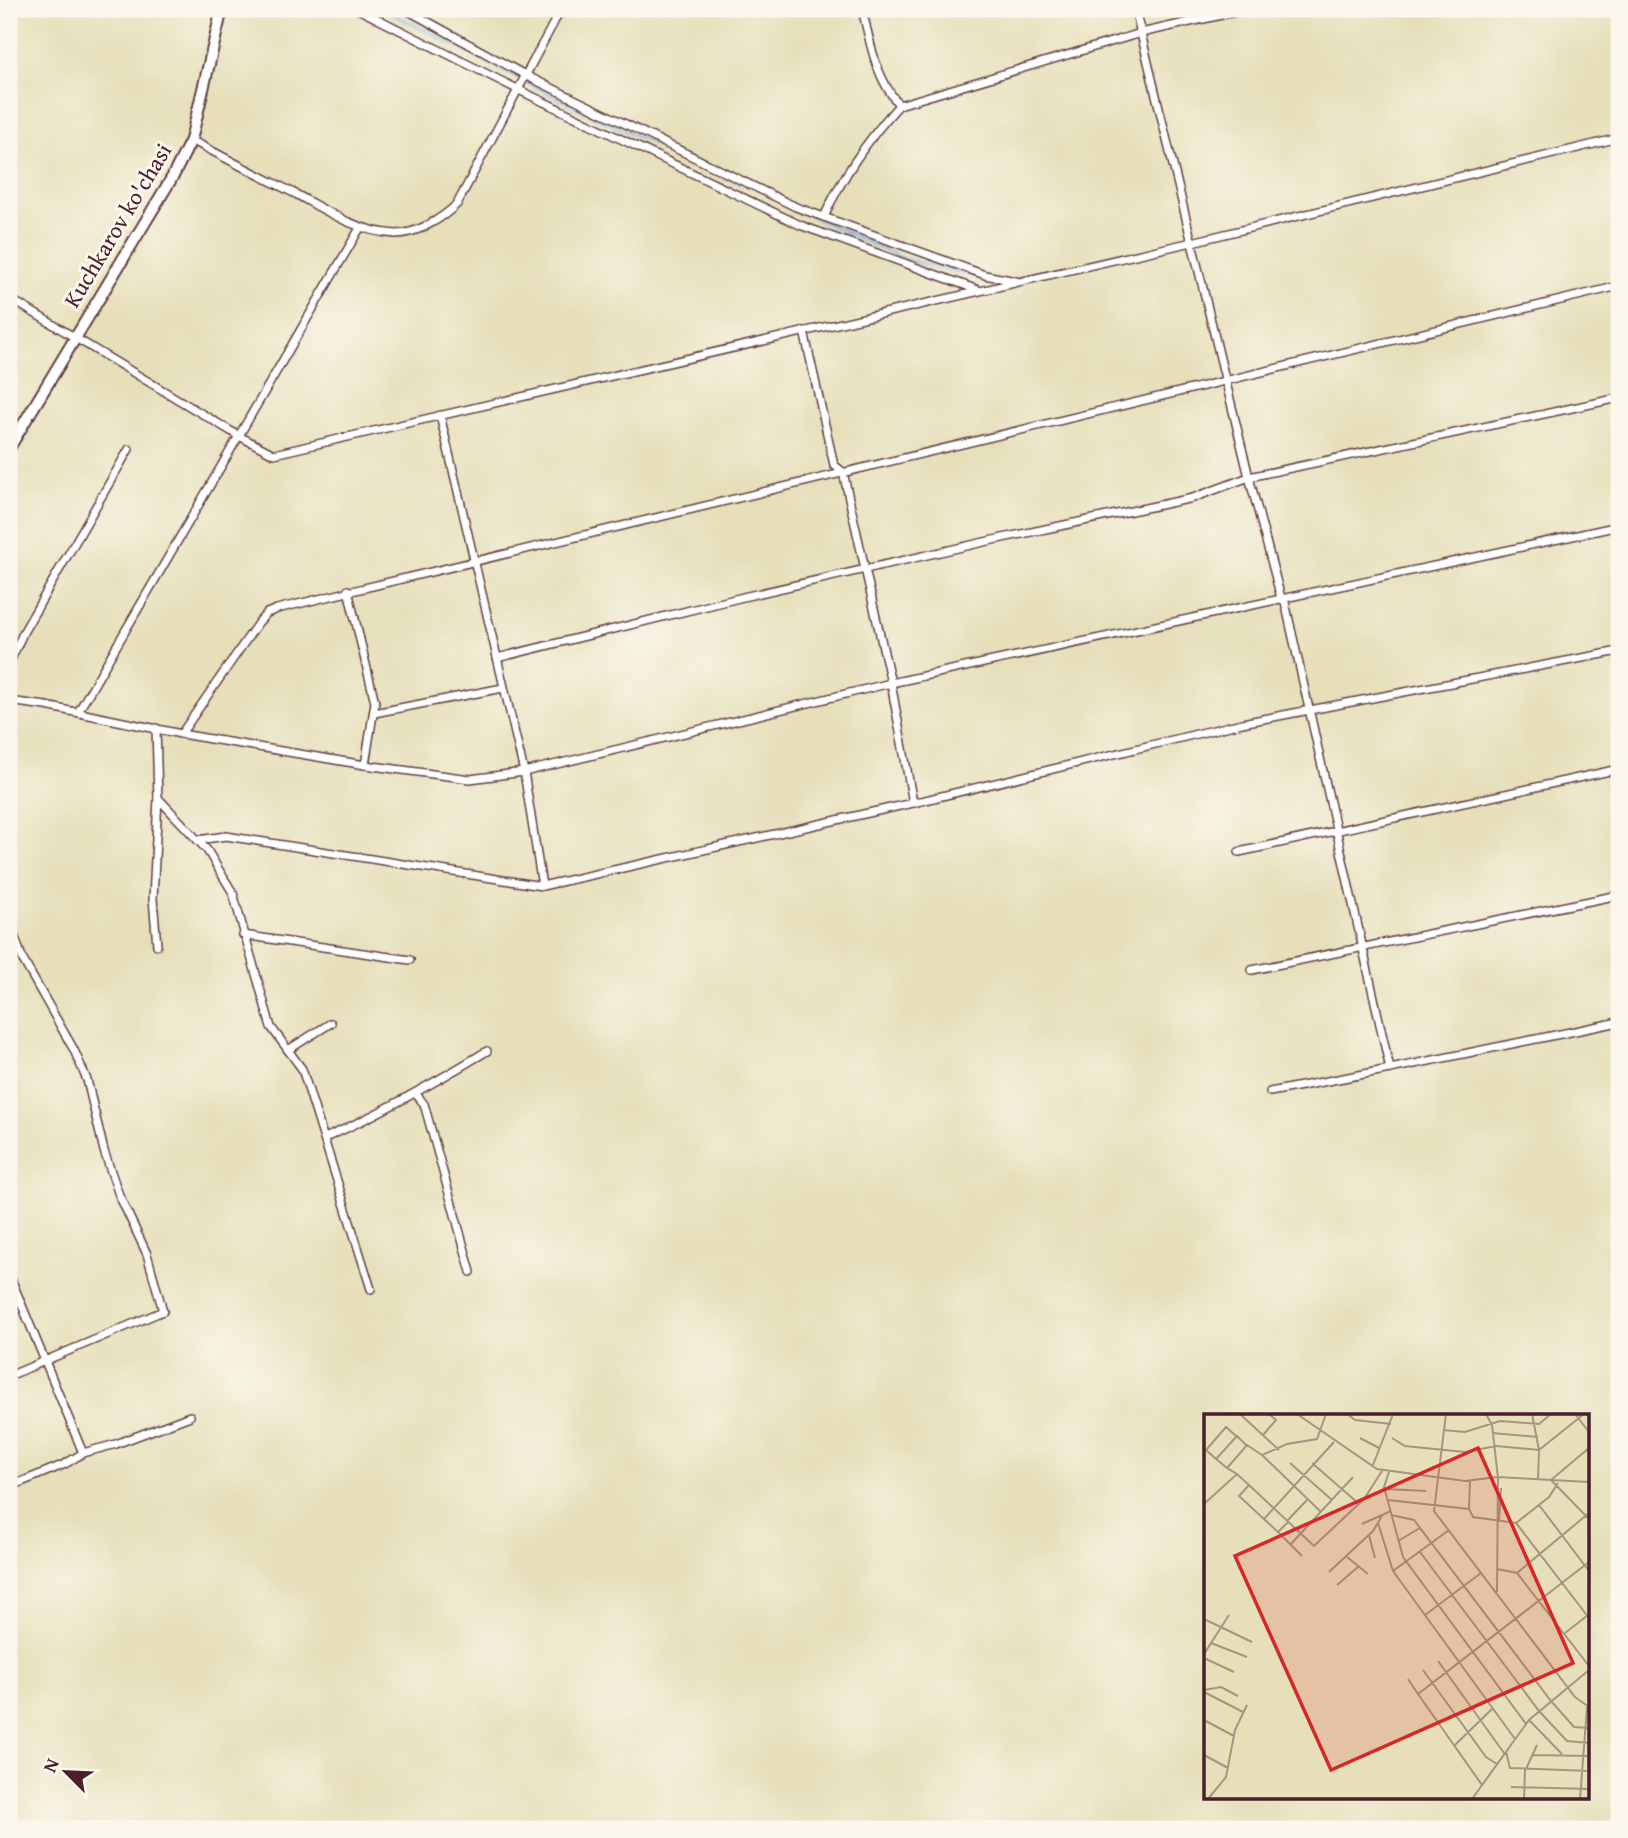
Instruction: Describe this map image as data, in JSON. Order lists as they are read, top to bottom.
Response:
{
  "streets": {
    "main road": ["Kuchkarov ko'chasi"]
  },
  "north": "top left"
}
